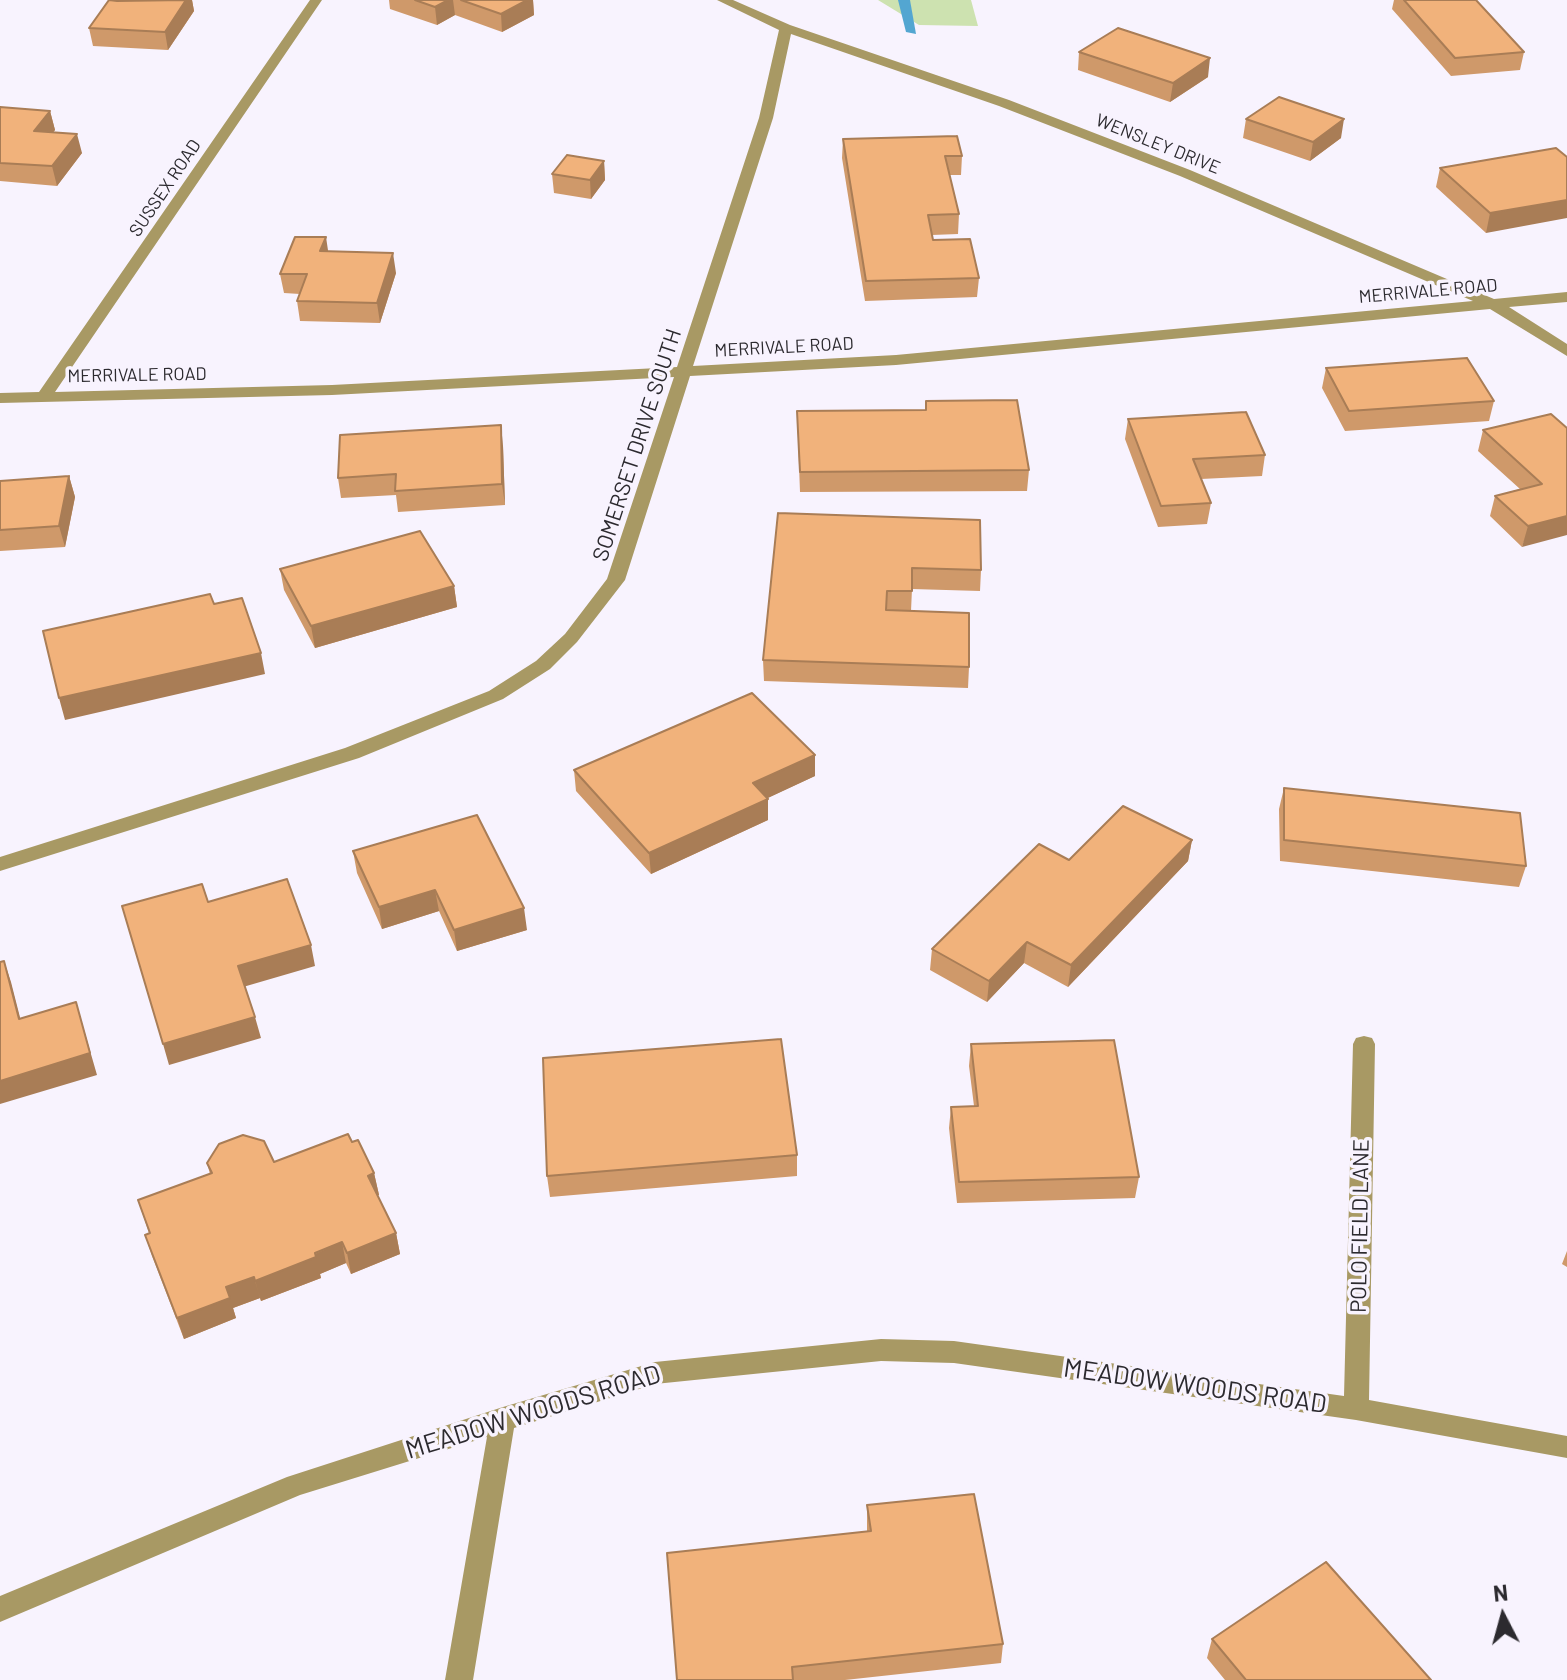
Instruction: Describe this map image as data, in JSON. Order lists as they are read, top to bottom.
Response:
{
  "streets": {
    "street": [
      "WENSLEY DRIVE",
      "SUSSEX ROAD",
      "MERRIVALE ROAD",
      "SOMERSET DRIVE SOUTH",
      "POLO FIELD LANE",
      "MEADOW WOODS ROAD"
    ]
  },
  "crossings": [
    ["WENSLEY DRIVE", "MERRIVALE ROAD"],
    ["WENSLEY DRIVE", "SOMERSET DRIVE SOUTH"],
    ["SUSSEX ROAD", "MERRIVALE ROAD"],
    ["MERRIVALE ROAD", "SOMERSET DRIVE SOUTH"],
    ["POLO FIELD LANE", "MEADOW WOODS ROAD"]
  ],
  "north": "top"
}
